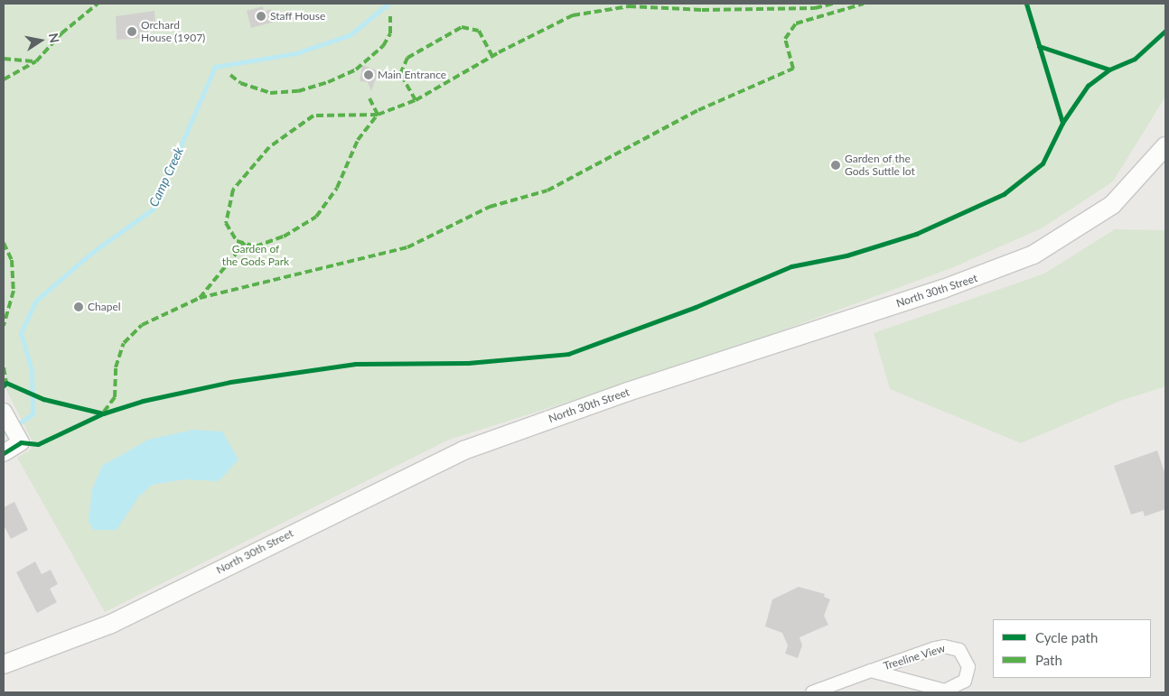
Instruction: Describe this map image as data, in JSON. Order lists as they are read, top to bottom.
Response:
{
  "streets": {
    "main road": ["North 30th Street"],
    "street": ["Treeline View"]
  },
  "water": ["Camp Creek"],
  "parks": ["Garden of the Gods Park"],
  "places": [
    "Staff House",
    "Orchard House (1907)",
    "Main Entrance",
    "Garden of the Gods Suttle lot",
    "Chapel"
  ],
  "legend": ["Cycle path", "Path"],
  "north": "right"
}
